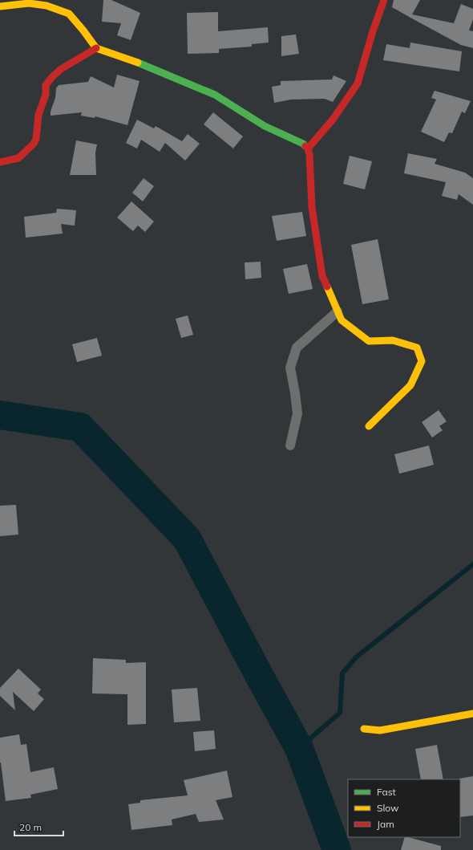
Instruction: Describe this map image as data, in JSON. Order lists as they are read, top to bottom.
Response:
{
  "legend": ["Fast", "Slow", "Jam"],
  "scale_bar": "20 m"
}
